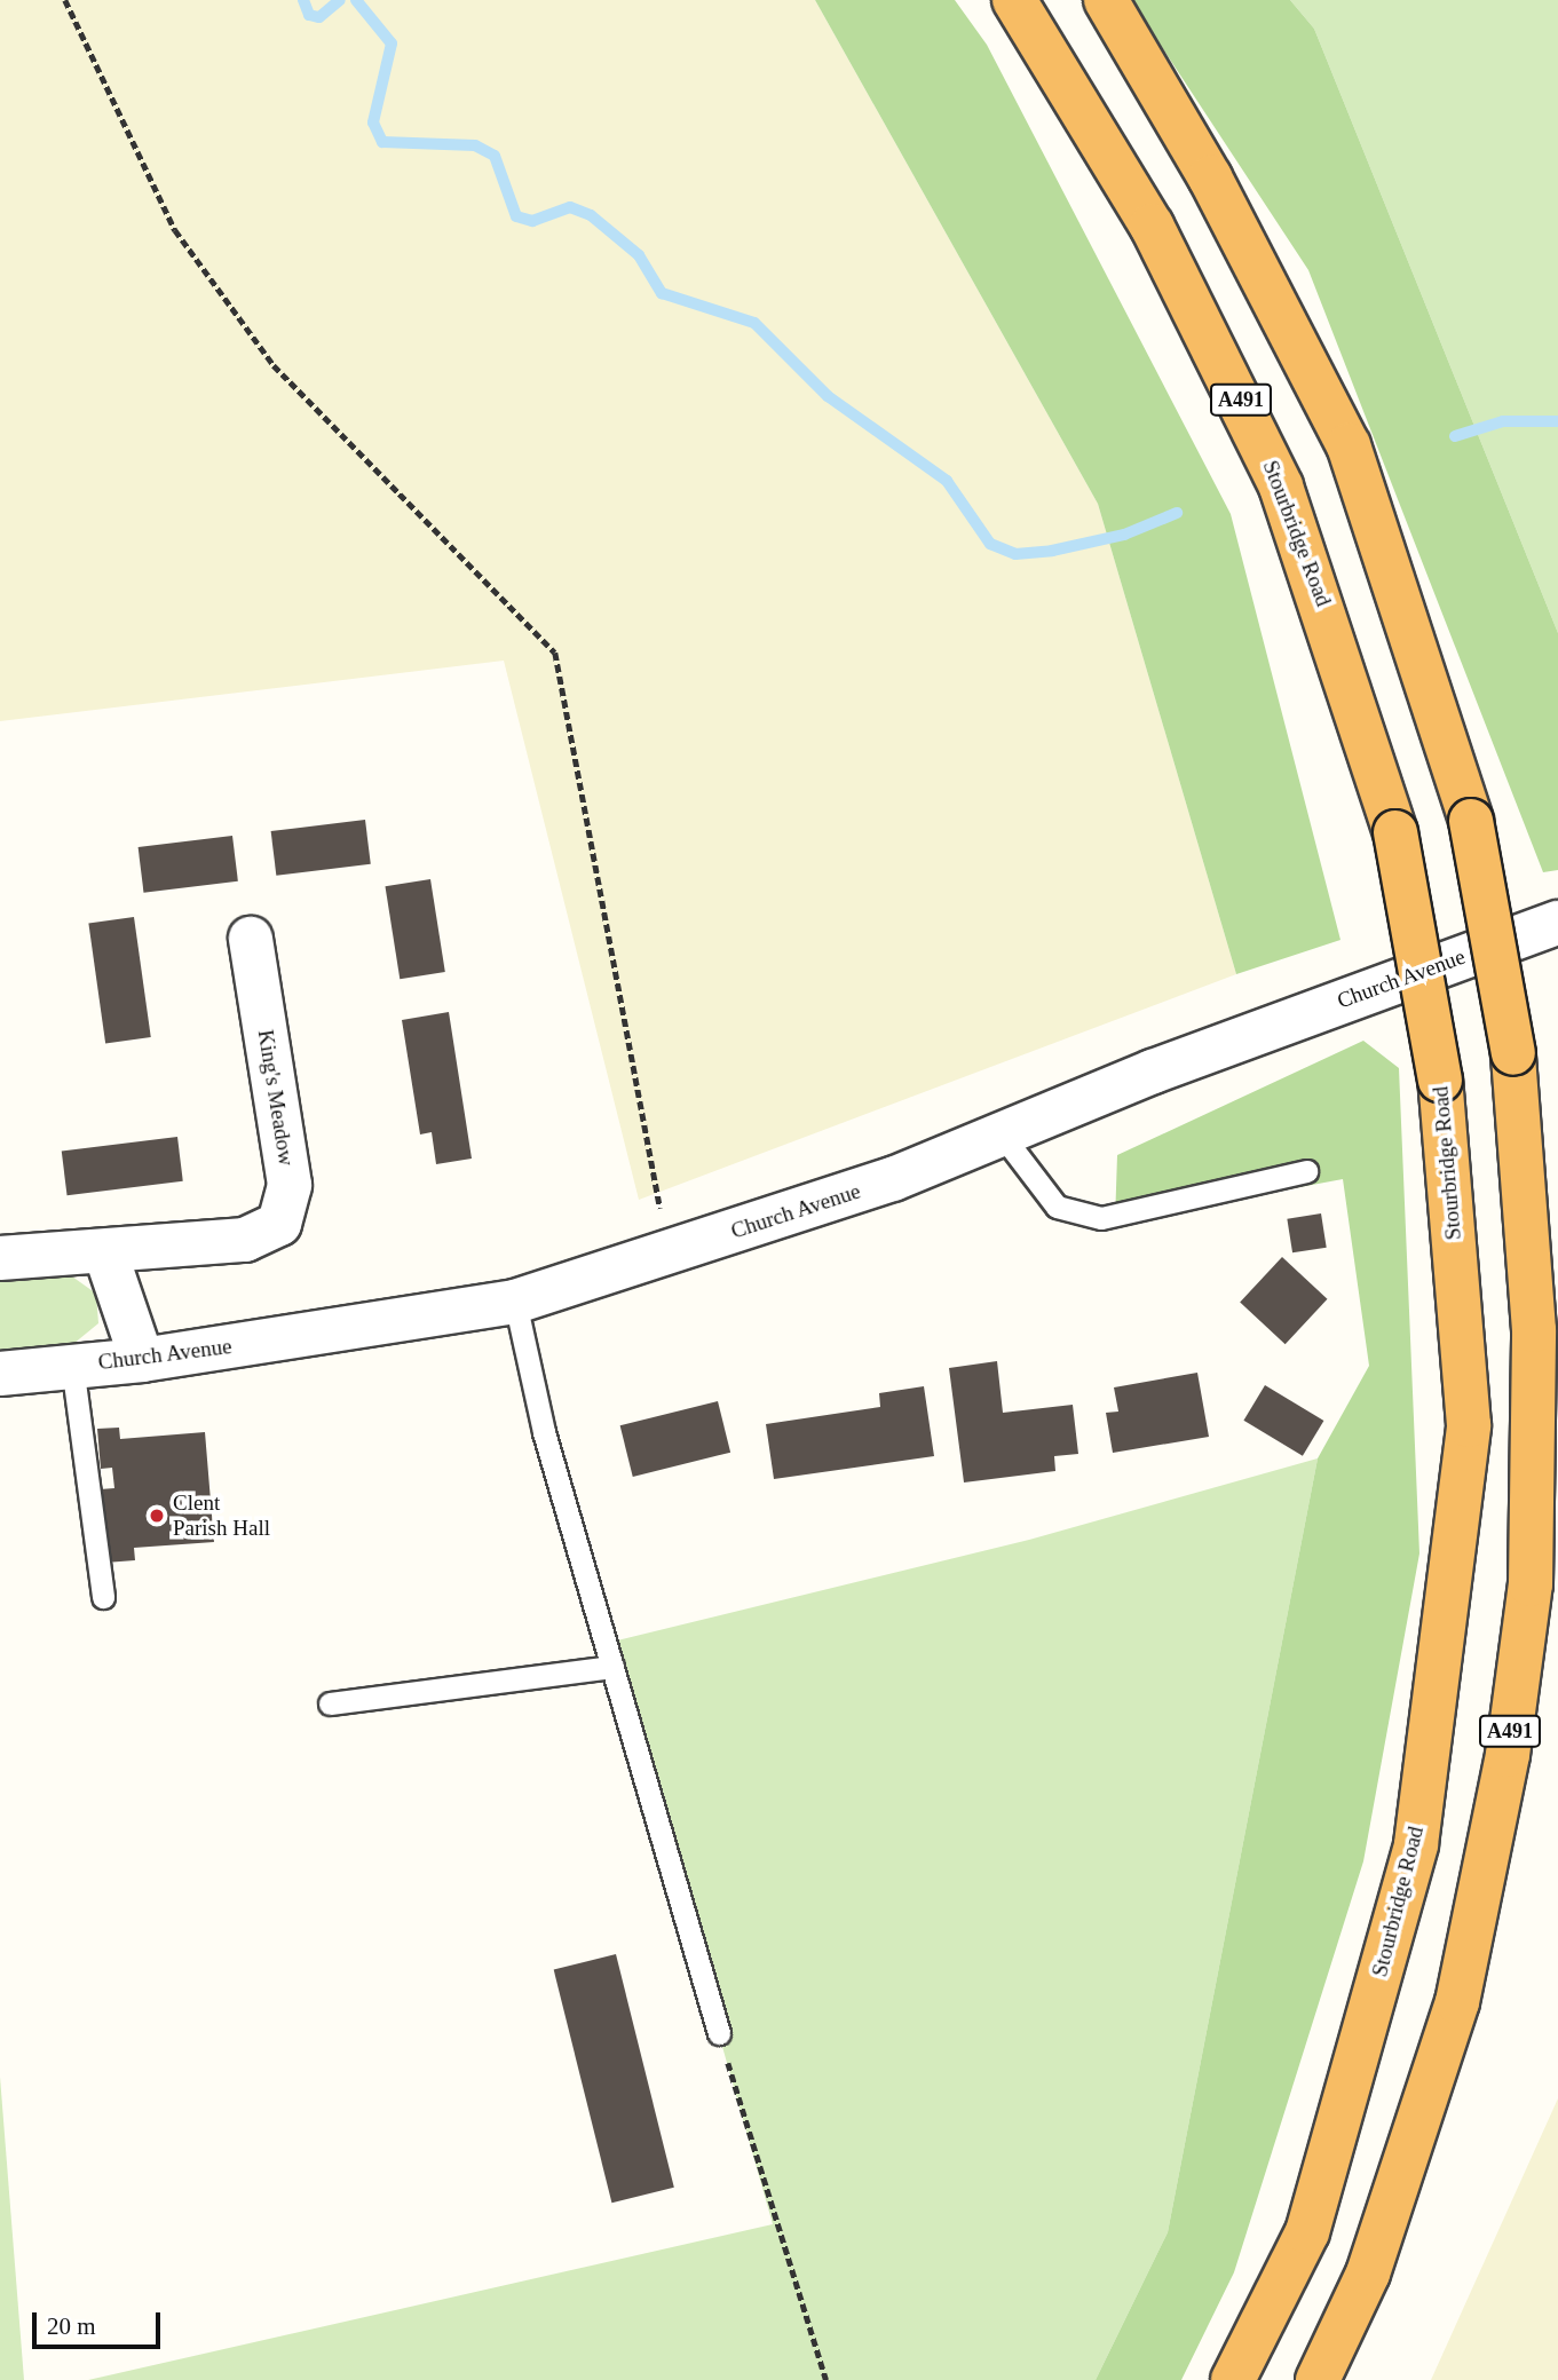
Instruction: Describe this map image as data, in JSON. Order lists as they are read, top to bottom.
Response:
{
  "streets": {
    "highway": ["A491", "Stourbridge Road"],
    "street": ["Church Avenue", "King's Meadow"]
  },
  "places": ["Clent Parish Hall"],
  "scale_bar": "20 m"
}
